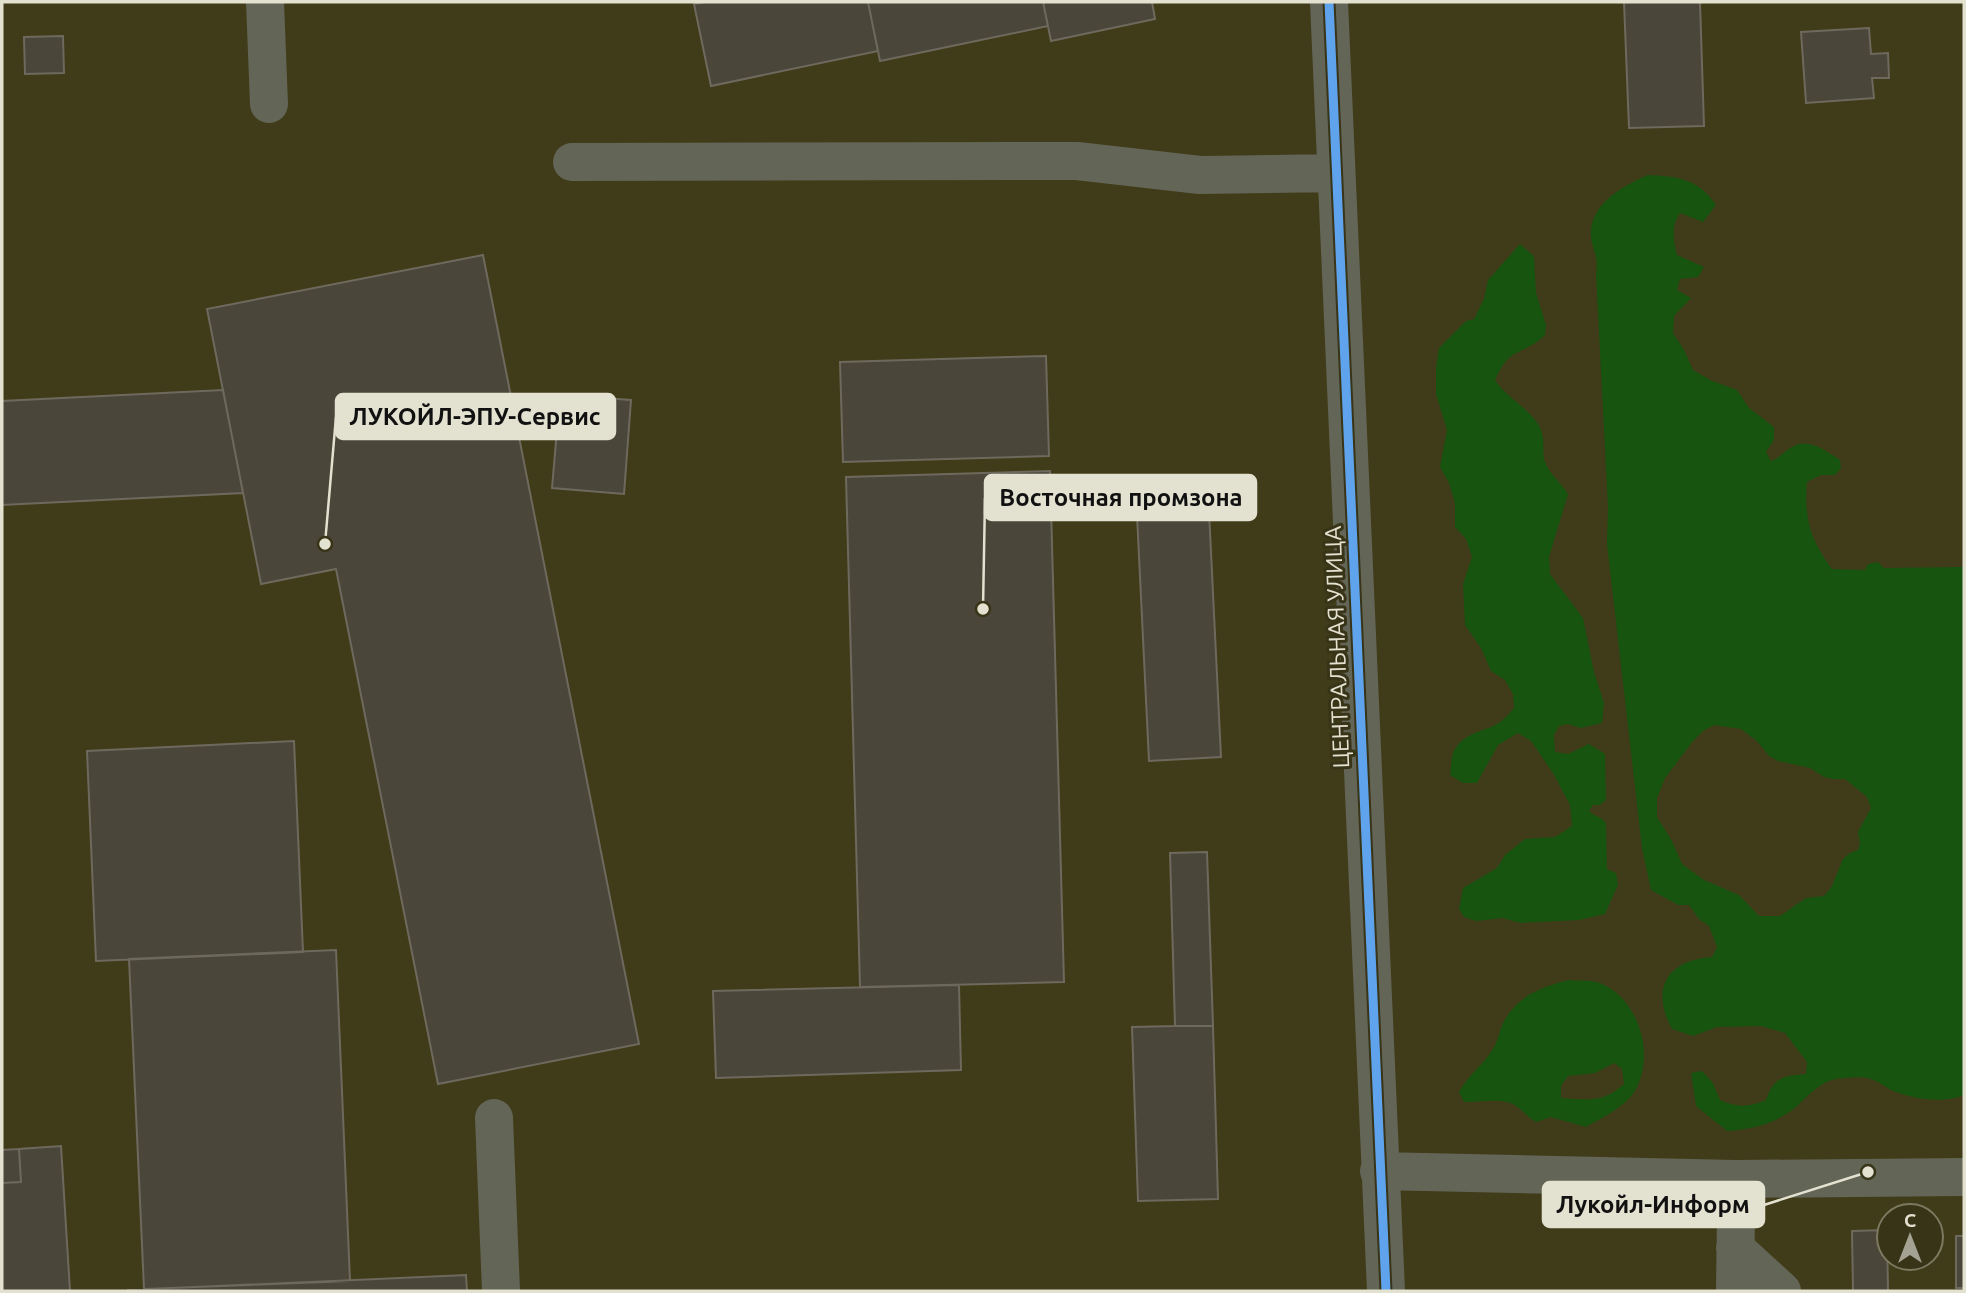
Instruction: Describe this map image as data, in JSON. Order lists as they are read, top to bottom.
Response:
{
  "streets": {
    "street": ["ЦЕНТРАЛЬНАЯ УЛИЦА"]
  },
  "places": ["ЛУКОЙЛ-ЭПУ-Сервис", "Восточная промзона", "Лукойл-Информ"],
  "north": "top"
}
